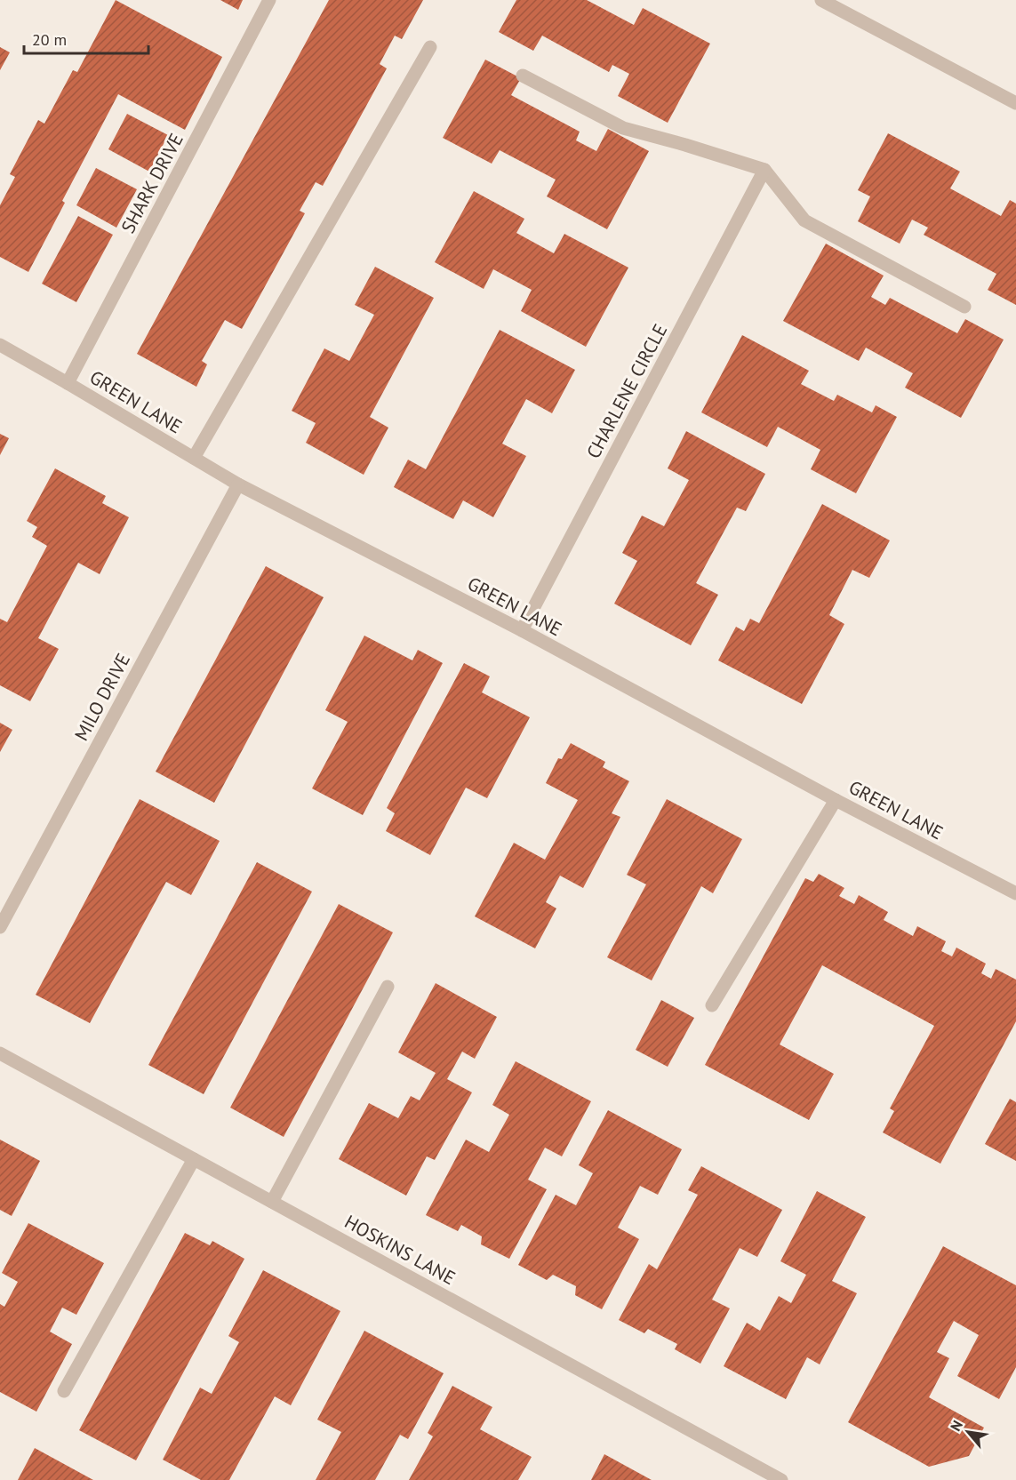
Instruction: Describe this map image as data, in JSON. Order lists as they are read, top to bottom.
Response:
{
  "streets": {
    "street": [
      "SHARK DRIVE",
      "CHARLENE CIRCLE",
      "GREEN LANE",
      "MILO DRIVE",
      "HOSKINS LANE"
    ]
  },
  "crossings": [
    ["SHARK DRIVE", "GREEN LANE"],
    ["CHARLENE CIRCLE", "GREEN LANE"],
    ["GREEN LANE", "MILO DRIVE"]
  ],
  "scale_bar": "20 m",
  "north": "top left"
}
